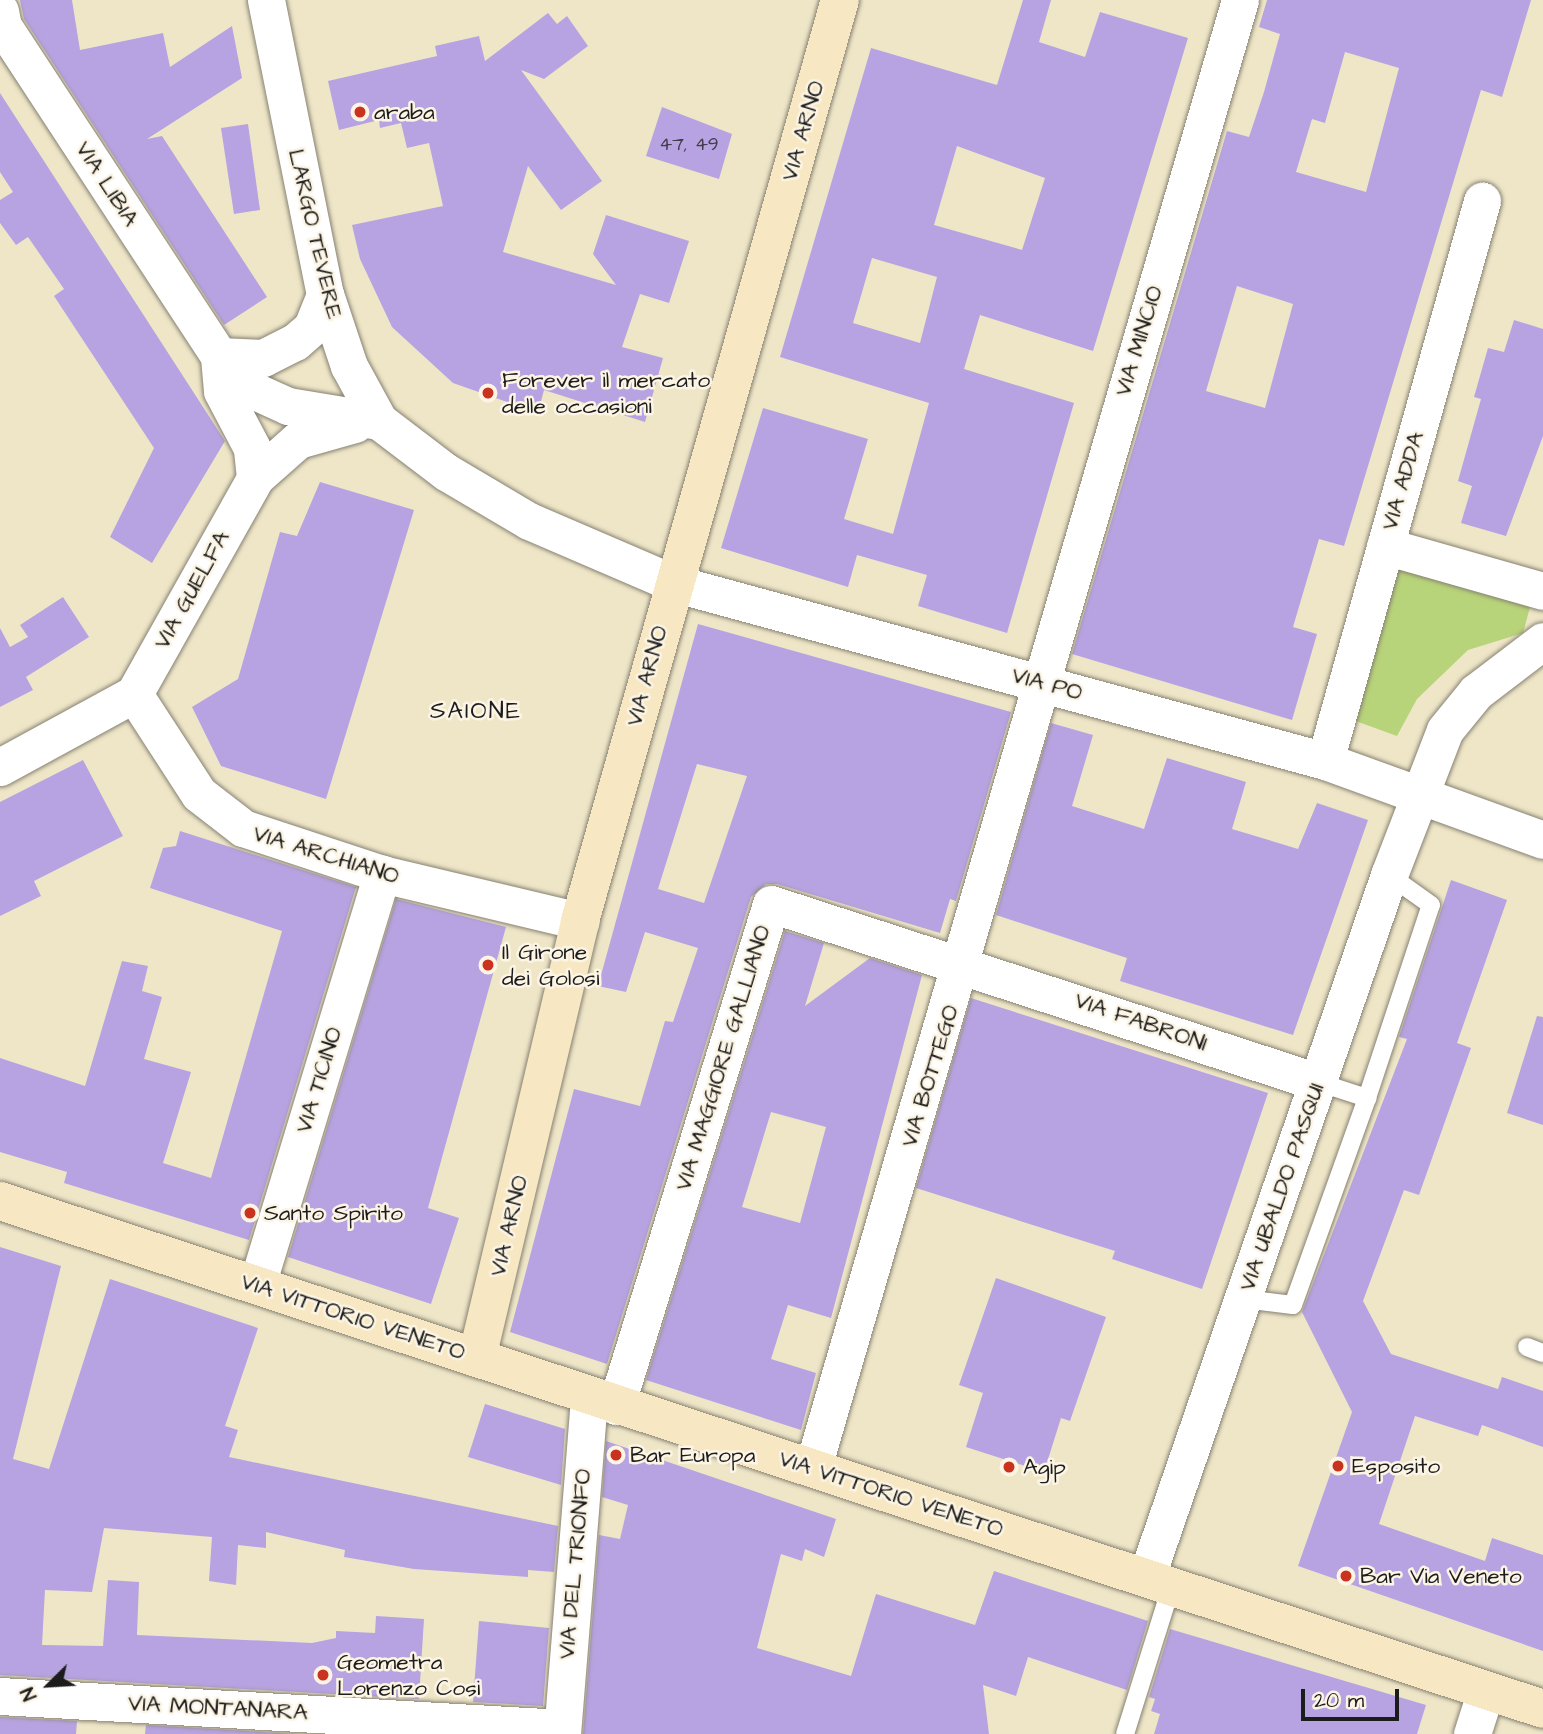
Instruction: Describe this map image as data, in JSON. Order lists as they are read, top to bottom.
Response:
{
  "streets": {
    "main road": ["VIA ARNO", "VIA VITTORIO VENETO"],
    "street": [
      "VIA LIBIA",
      "LARGO TEVERE",
      "VIA MINCIO",
      "VIA ADDA",
      "VIA GUELFA",
      "VIA PO",
      "VIA ARCHIANO",
      "VIA FABRONI",
      "VIA MAGGIORE GALLIANO",
      "VIA BOTTEGO",
      "VIA TICINO",
      "VIA UBALDO PASQUI",
      "VIA DEL TRIONFO",
      "VIA MONTANARA"
    ]
  },
  "crossings": [
    ["VIA ARNO", "VIA PO"],
    ["VIA ARNO", "VIA ARCHIANO"],
    ["VIA ARNO", "VIA VITTORIO VENETO"],
    ["VIA LIBIA", "LARGO TEVERE"],
    ["VIA LIBIA", "VIA GUELFA"],
    ["LARGO TEVERE", "VIA GUELFA"],
    ["LARGO TEVERE", "VIA PO"],
    ["VIA MINCIO", "VIA PO"],
    ["VIA MINCIO", "VIA BOTTEGO"],
    ["VIA ADDA", "VIA PO"],
    ["VIA GUELFA", "VIA ARCHIANO"],
    ["VIA PO", "VIA BOTTEGO"],
    ["VIA PO", "VIA UBALDO PASQUI"],
    ["VIA ARCHIANO", "VIA TICINO"],
    ["VIA FABRONI", "VIA MAGGIORE GALLIANO"],
    ["VIA FABRONI", "VIA BOTTEGO"],
    ["VIA FABRONI", "VIA UBALDO PASQUI"],
    ["VIA MAGGIORE GALLIANO", "VIA BOTTEGO"],
    ["VIA MAGGIORE GALLIANO", "VIA VITTORIO VENETO"],
    ["VIA MAGGIORE GALLIANO", "VIA DEL TRIONFO"],
    ["VIA BOTTEGO", "VIA VITTORIO VENETO"],
    ["VIA TICINO", "VIA VITTORIO VENETO"],
    ["VIA UBALDO PASQUI", "VIA VITTORIO VENETO"],
    ["VIA VITTORIO VENETO", "VIA DEL TRIONFO"],
    ["VIA DEL TRIONFO", "VIA MONTANARA"]
  ],
  "districts": ["SAIONE"],
  "places": [
    "araba",
    "Forever il mercato delle occasioni",
    "Il Girone dei Golosi",
    "Santo Spirito",
    "Bar Europa",
    "Esposito",
    "Agip",
    "Bar Via Veneto",
    "Geometra Lorenzo Cosi"
  ],
  "house_numbers": ["47, 49"],
  "scale_bar": "20 m",
  "north": "bottom left"
}
